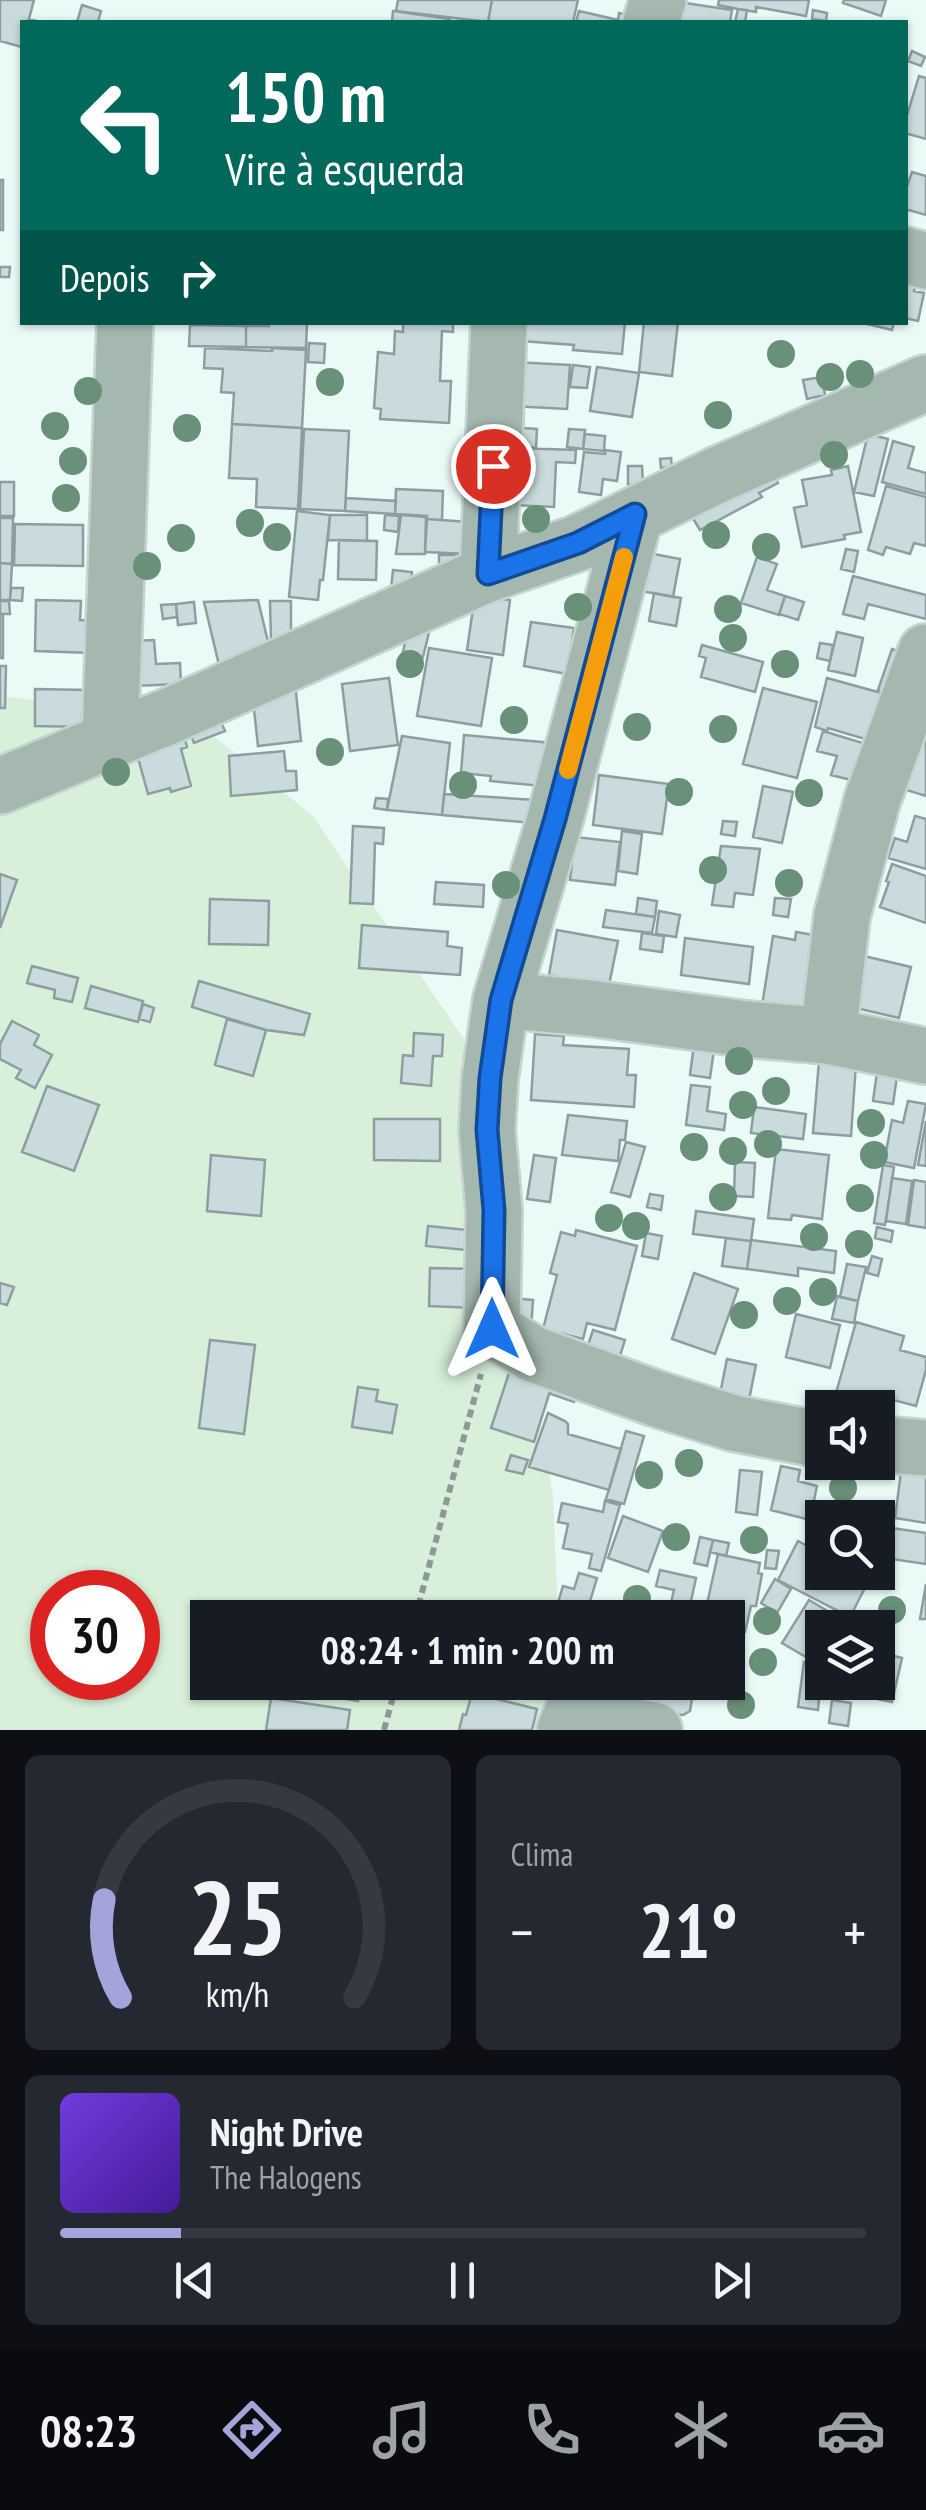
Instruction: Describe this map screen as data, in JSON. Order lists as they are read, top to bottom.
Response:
{
  "page": {
    "turn": ["150 m", "Vire à esquerda"],
    "then": "Depois",
    "limit": "30",
    "trip": "08:24 · 1 min · 200 m",
    "tile": "Clima",
    "heat": ["−", "21°", "+"],
    "song": ["Night Drive", "The Halogens"],
    "tabs": "08:23",
    "gauge": ["25", "km/h"]
  }
}
